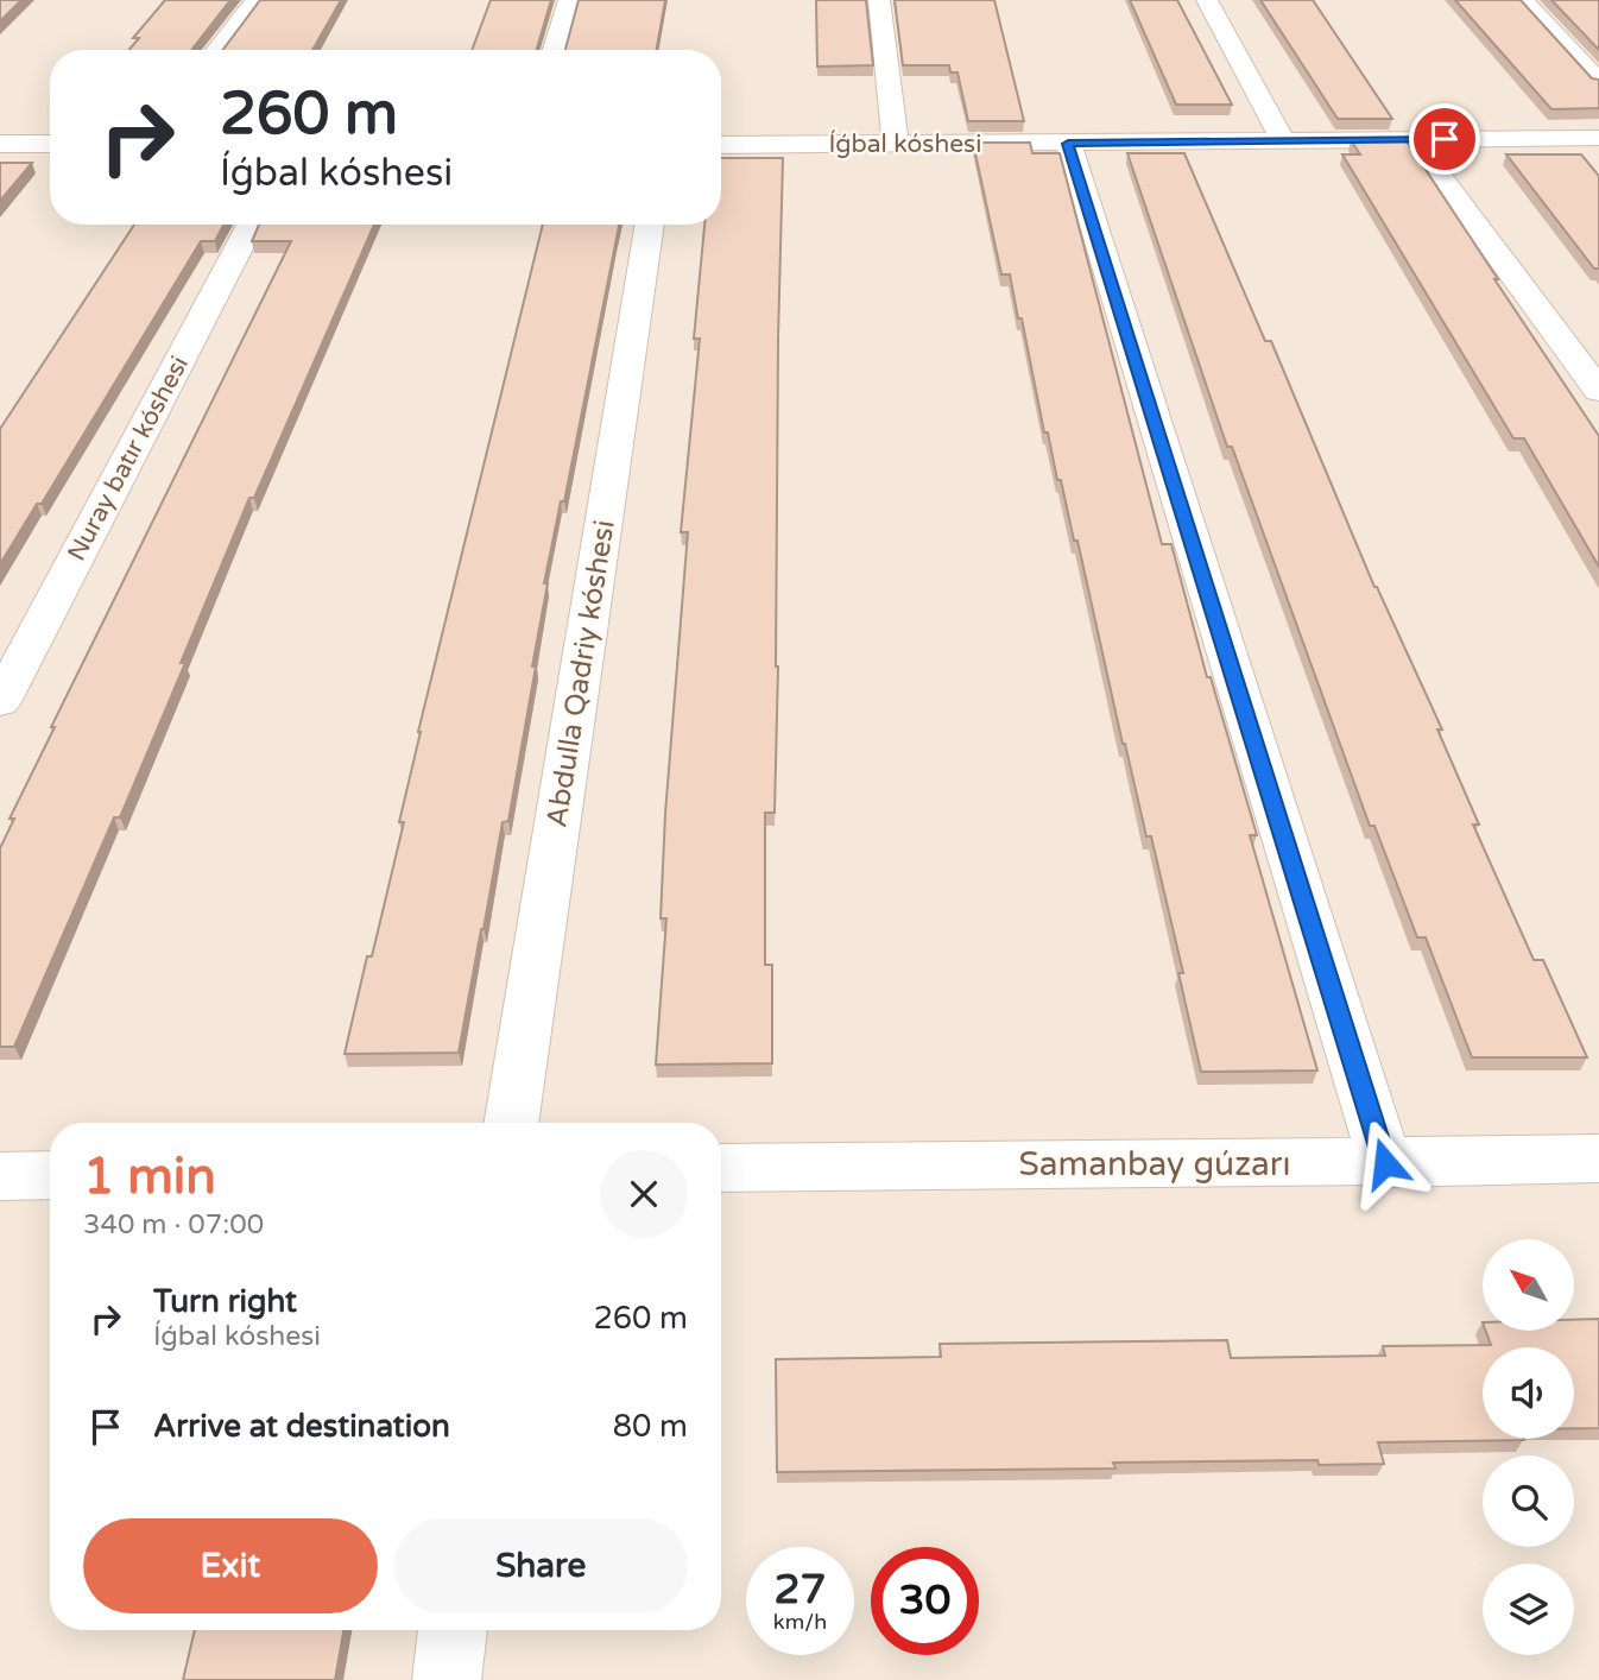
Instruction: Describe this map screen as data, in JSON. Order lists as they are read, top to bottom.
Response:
{
  "streets": {
    "street": [
      "Íǵbal kóshesi",
      "Nuray batır kóshesi",
      "Abdulla Qadriy kóshesi",
      "Samanbay gúzarı"
    ]
  },
  "north": "top left",
  "page": {
    "turn": ["260 m", "Íǵbal kóshesi"],
    "heading": ["1 min", "340 m · 07:00"],
    "list": [
      {
        "name": "Turn right",
        "note": "Íǵbal kóshesi",
        "value": "260 m"
      },
      {
        "name": "Arrive at destination",
        "value": "80 m"
      }
    ],
    "buttons": ["Exit", "Share"],
    "speed": "27 km/h",
    "limit": "30"
  }
}
